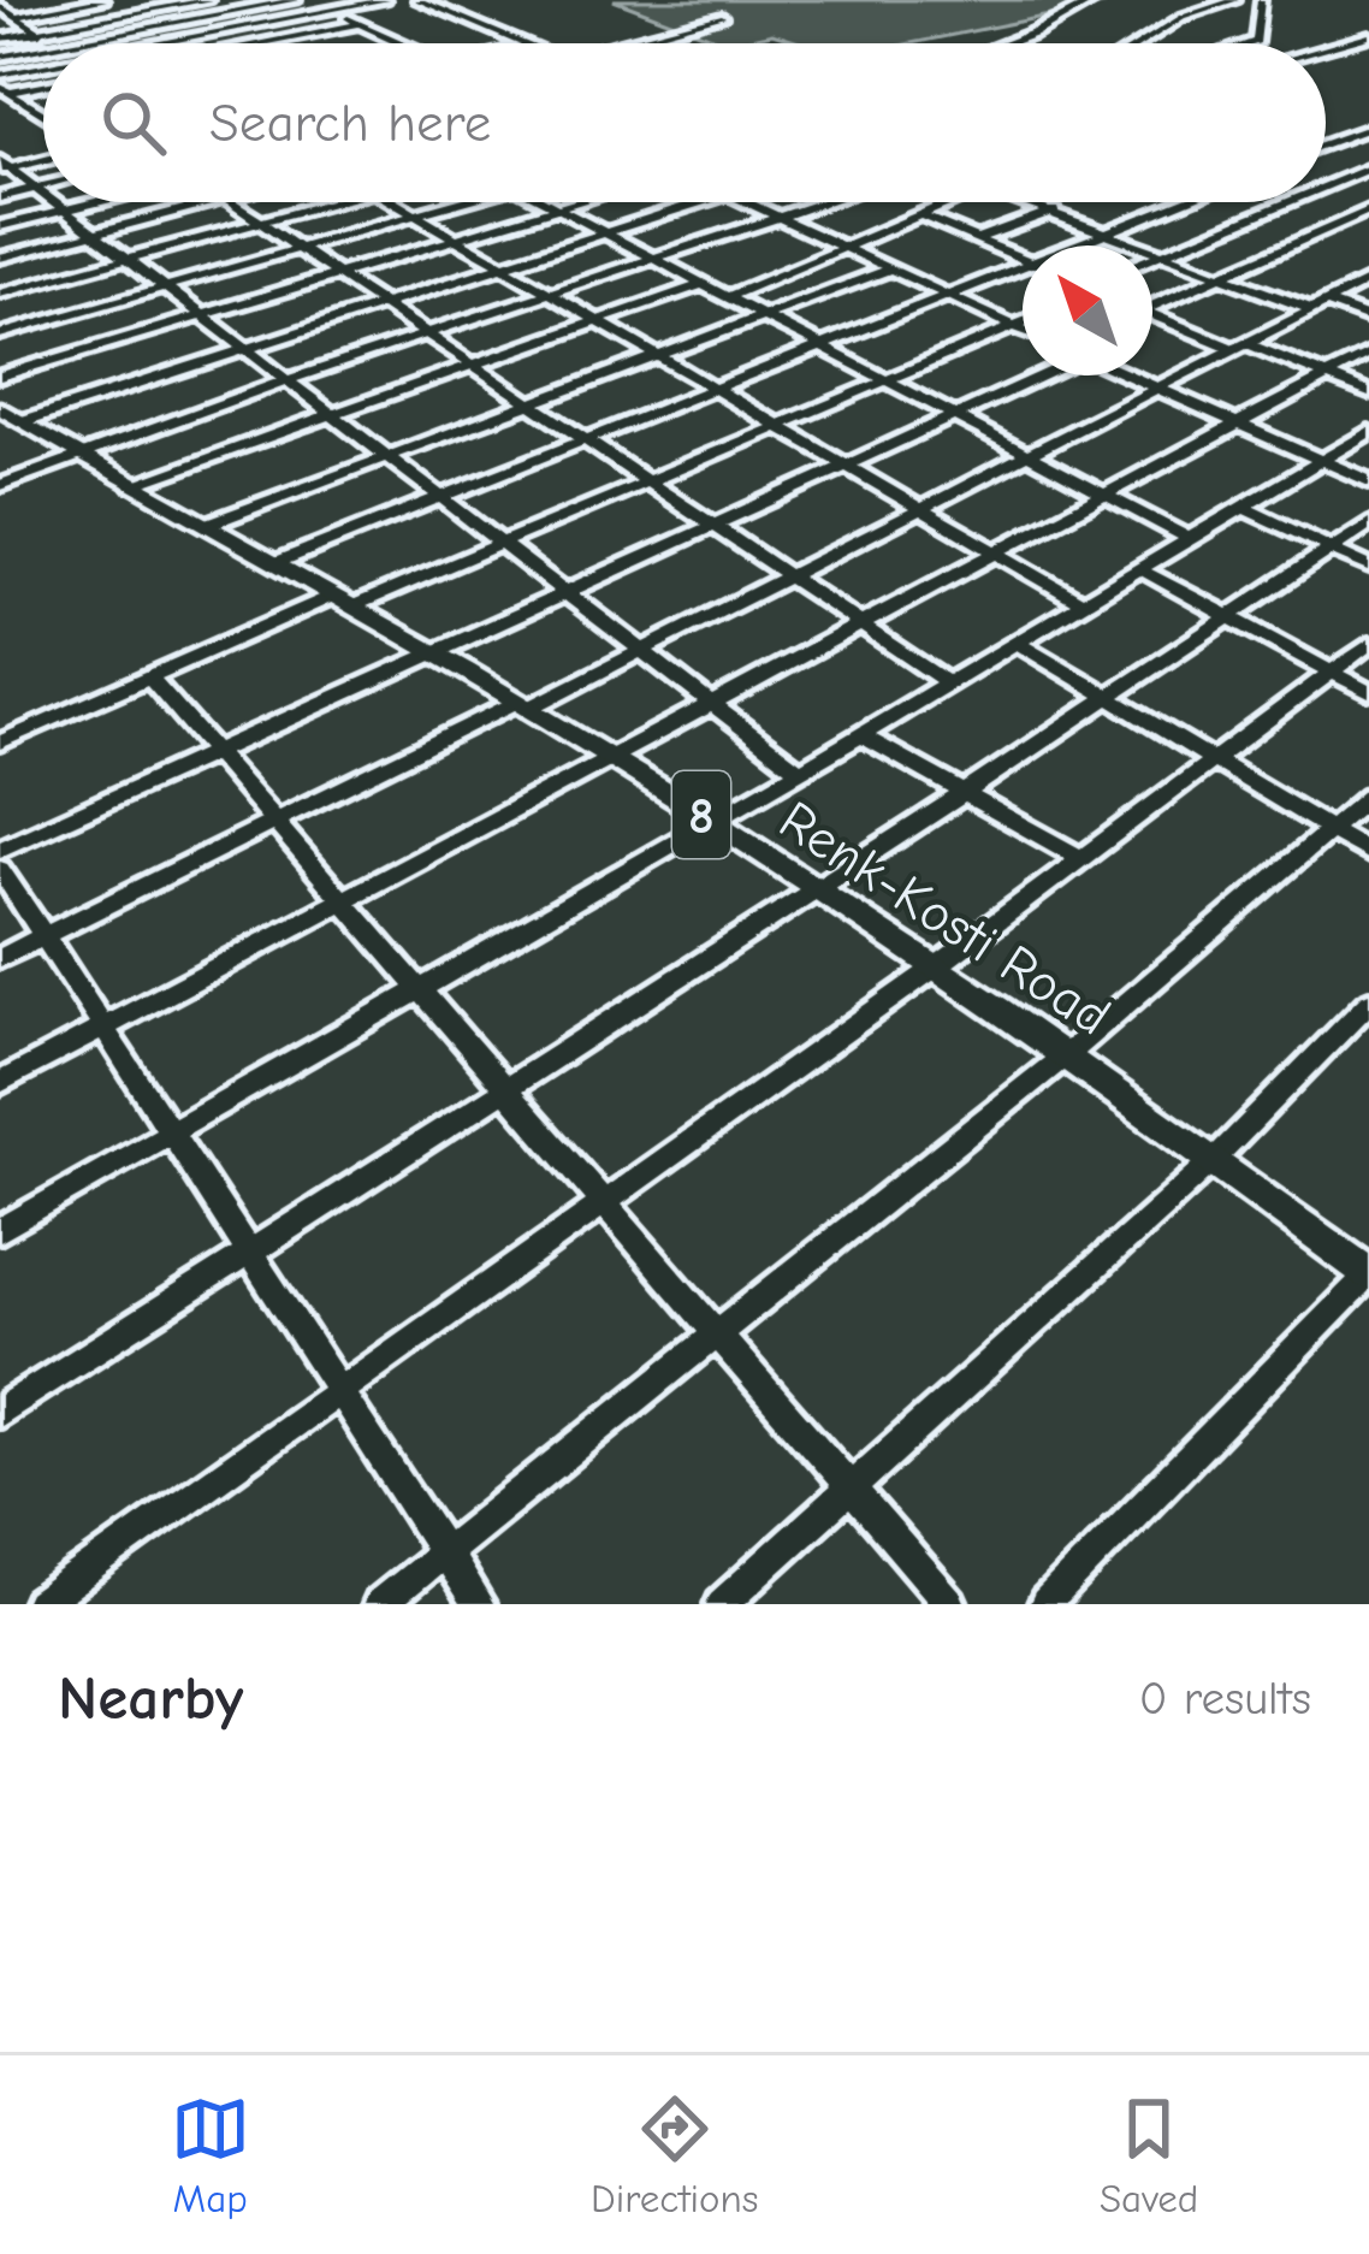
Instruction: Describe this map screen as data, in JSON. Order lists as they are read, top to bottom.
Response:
{
  "streets": {
    "main road": ["8", "Renk-Kosti Road"]
  },
  "north": "top left",
  "page": {
    "search": "Search here",
    "heading": ["Nearby", "0 results"],
    "nav": ["Map", "Directions", "Saved"]
  }
}
